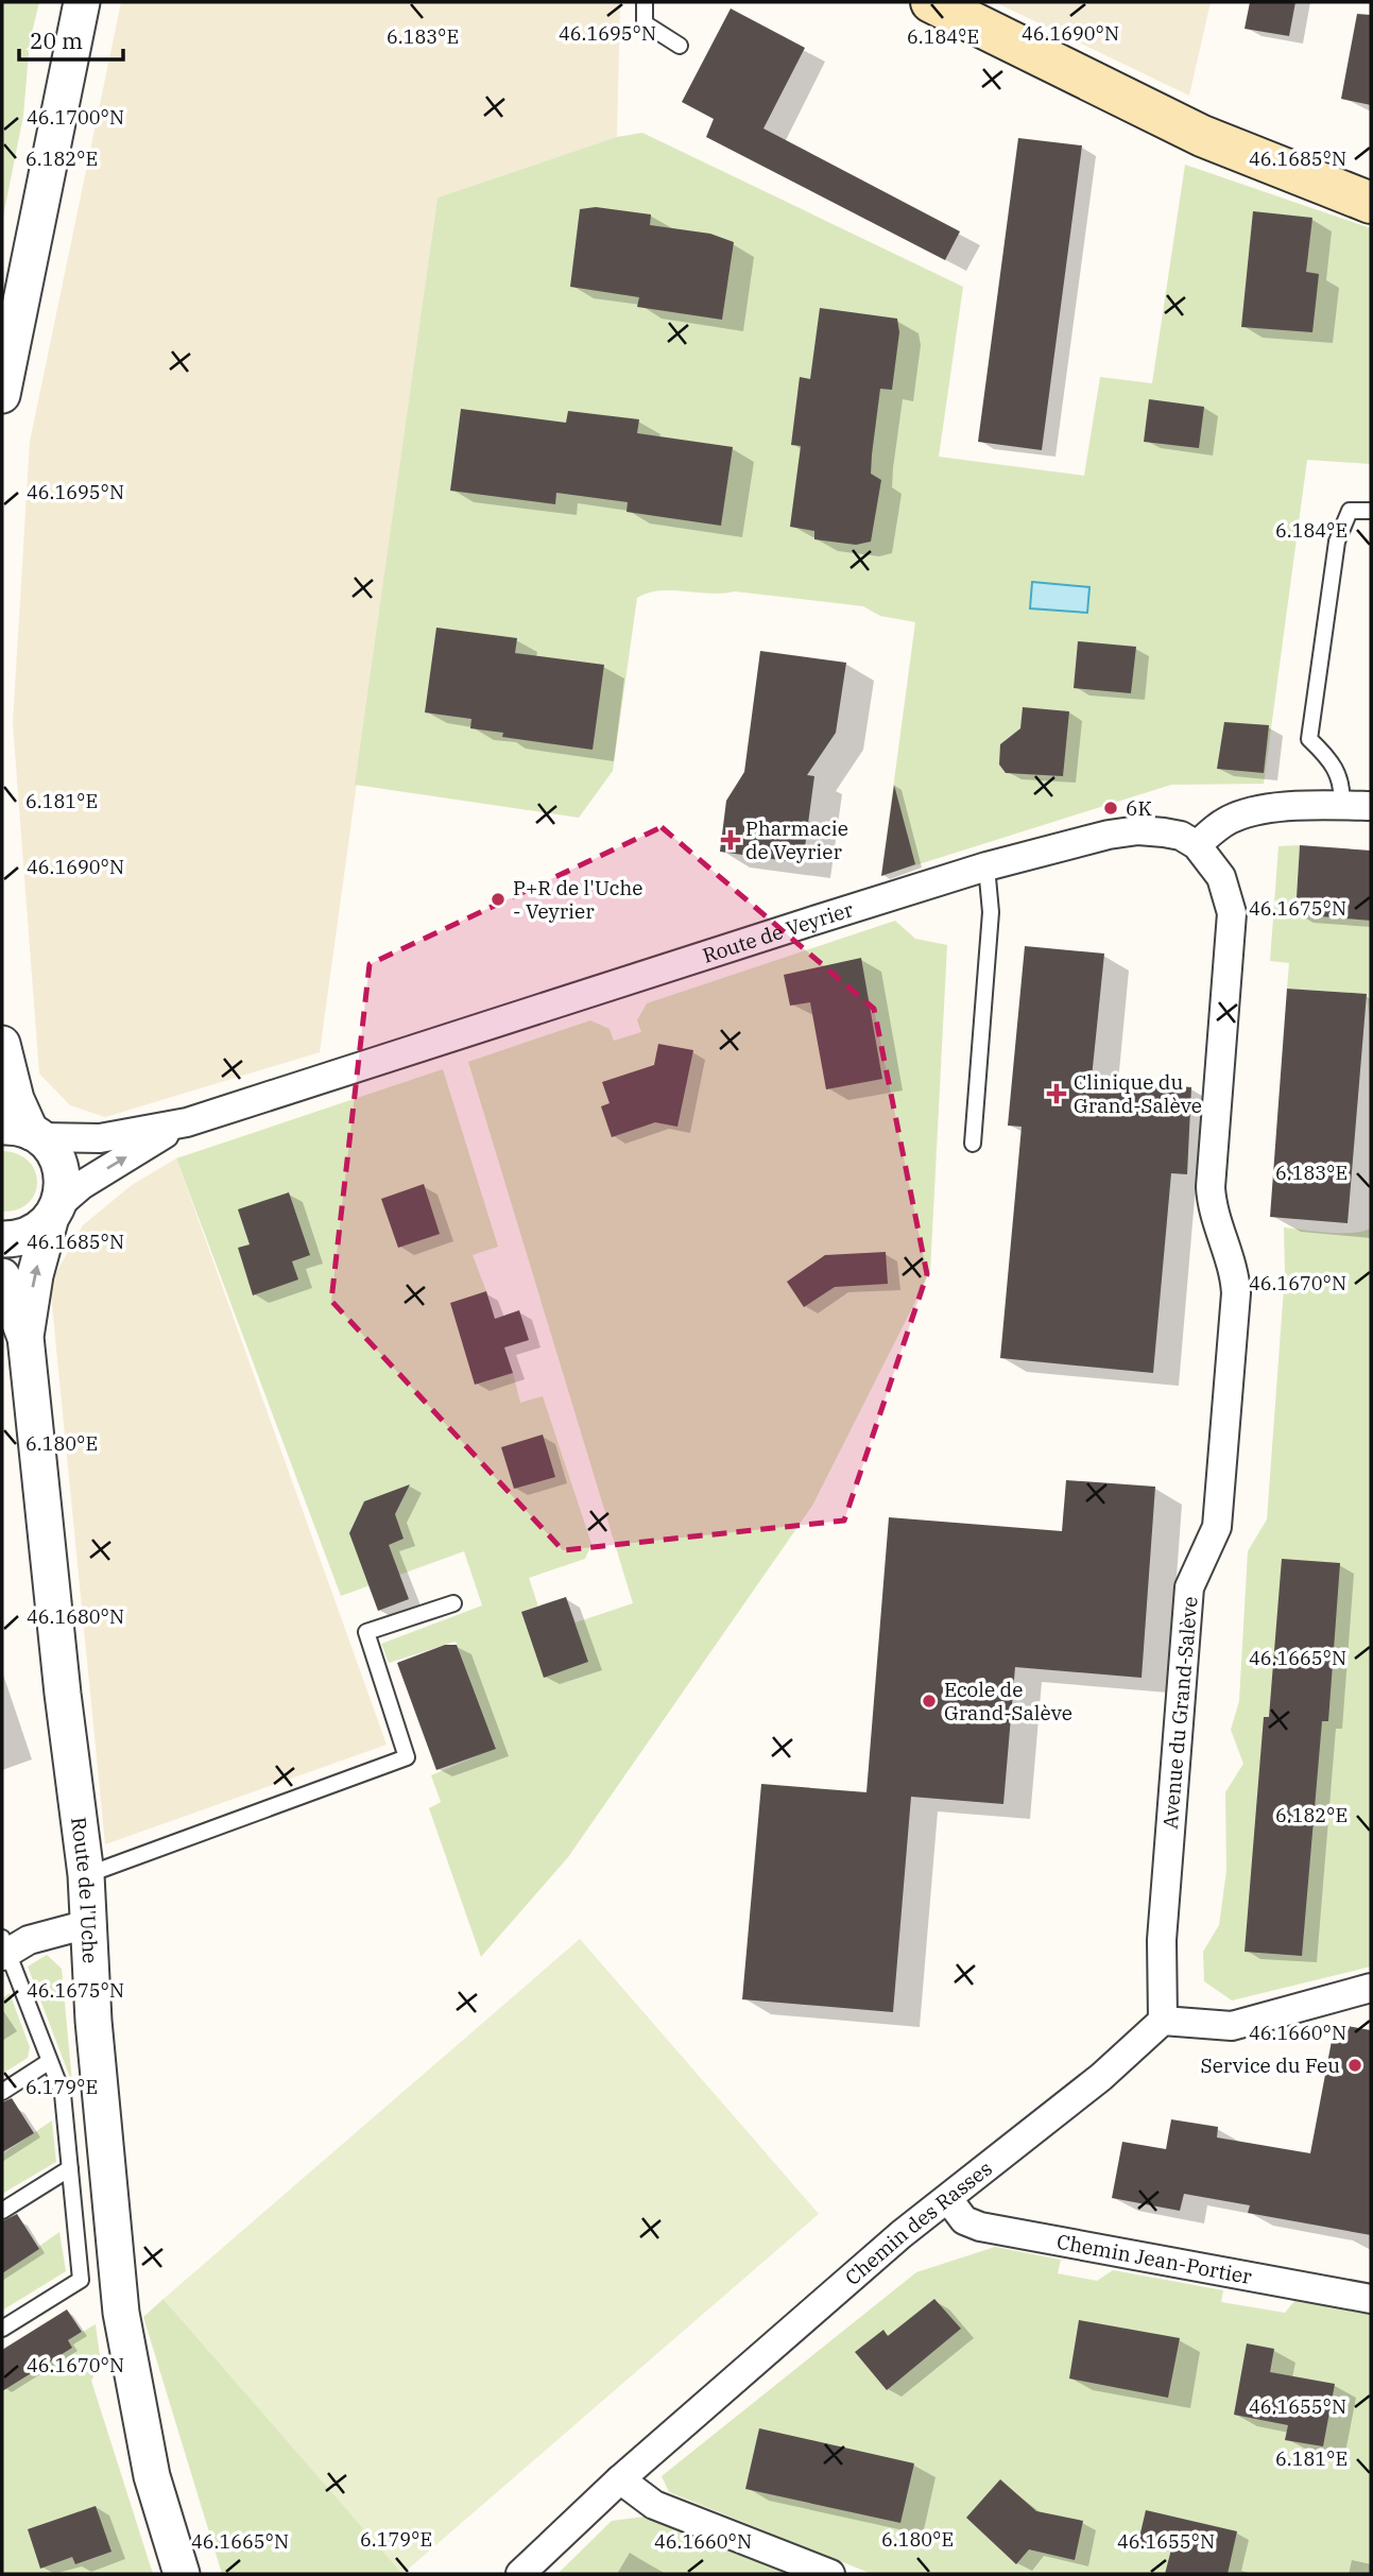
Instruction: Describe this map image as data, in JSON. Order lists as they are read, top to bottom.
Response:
{
  "streets": {
    "street": [
      "Route de Veyrier",
      "Avenue du Grand-Salève",
      "Route de l'Uche",
      "Chemin des Rasses",
      "Chemin Jean-Portier"
    ]
  },
  "crossings": [
    ["Route de Veyrier", "Avenue du Grand-Salève"],
    ["Route de Veyrier", "Route de l'Uche"],
    ["Avenue du Grand-Salève", "Chemin des Rasses"],
    ["Chemin des Rasses", "Chemin Jean-Portier"]
  ],
  "places": {
    "other": [
      "6K",
      "P+R de l'Uche - Veyrier",
      "Ecole de Grand-Salève",
      "Service du Feu"
    ],
    "health": ["Pharmacie de Veyrier", "Clinique du Grand-Salève"]
  },
  "scale_bar": "20 m",
  "coordinates": [
    "46.1695°N",
    "46.1690°N",
    "6.183°E",
    "6.184°E",
    "46.1700°N",
    "6.182°E",
    "46.1685°N",
    "6.181°E",
    "46.1675°N",
    "46.1670°N",
    "6.180°E",
    "46.1680°N",
    "46.1665°N",
    "46.1660°N",
    "6.179°E",
    "46.1655°N"
  ]
}
